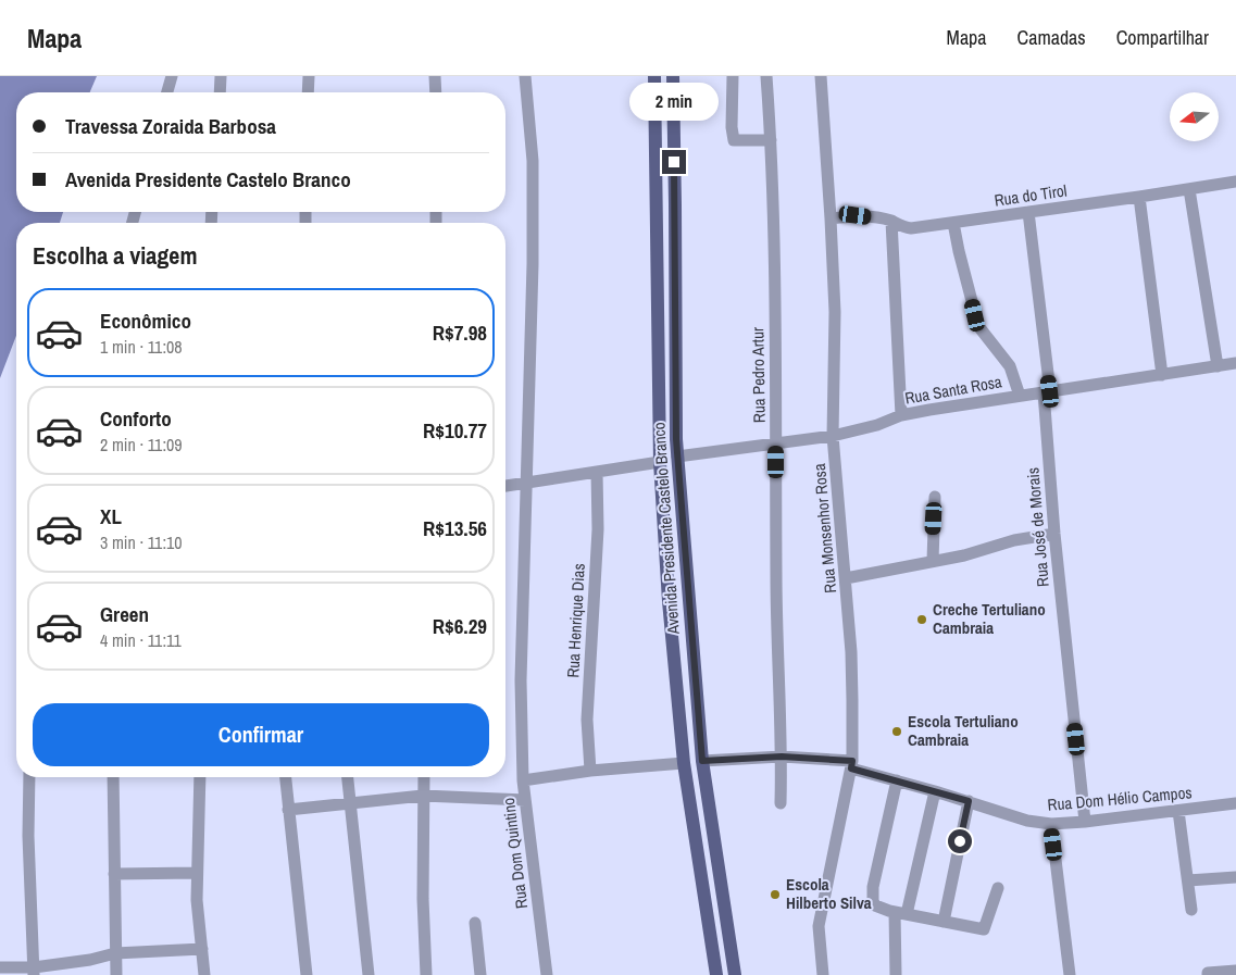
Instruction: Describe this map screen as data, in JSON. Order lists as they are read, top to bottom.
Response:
{
  "streets": {
    "main road": ["Avenida Presidente Castelo Branco"],
    "street": [
      "Rua do Tirol",
      "Rua Pedro Artur",
      "Rua Santa Rosa",
      "Rua José de Morais",
      "Rua Monsenhor Rosa",
      "Rua Henrique Dias",
      "Rua Dom Hélio Campos",
      "Rua Dom Quintino"
    ]
  },
  "crossings": [
    ["Rua do Tirol", "Rua José de Morais"],
    ["Rua do Tirol", "Rua Monsenhor Rosa"],
    ["Rua Pedro Artur", "Rua Santa Rosa"],
    ["Rua Pedro Artur", "Rua Dom Hélio Campos"],
    ["Rua Santa Rosa", "Rua José de Morais"],
    ["Rua Santa Rosa", "Avenida Presidente Castelo Branco"],
    ["Rua Santa Rosa", "Rua Monsenhor Rosa"],
    ["Rua José de Morais", "Rua Dom Hélio Campos"],
    ["Avenida Presidente Castelo Branco", "Rua Dom Hélio Campos"],
    ["Rua Monsenhor Rosa", "Rua Dom Hélio Campos"]
  ],
  "places": ["Creche Tertuliano Cambraia", "Escola Tertuliano Cambraia", "Escola Hilberto Silva"],
  "north": "left",
  "page": {
    "header": "Mapa",
    "nav": ["Mapa", "Camadas", "Compartilhar"],
    "bubble": "2 min",
    "banner": ["Travessa Zoraida Barbosa", "Avenida Presidente Castelo Branco"],
    "heading": "Escolha a viagem",
    "list": [
      {
        "name": "Econômico",
        "note": "1 min · 11:08",
        "value": "R$7.98"
      },
      {
        "name": "Conforto",
        "note": "2 min · 11:09",
        "value": "R$10.77"
      },
      {
        "name": "XL",
        "note": "3 min · 11:10",
        "value": "R$13.56"
      },
      {
        "name": "Green",
        "note": "4 min · 11:11",
        "value": "R$6.29"
      }
    ],
    "buttons": "Confirmar"
  }
}
